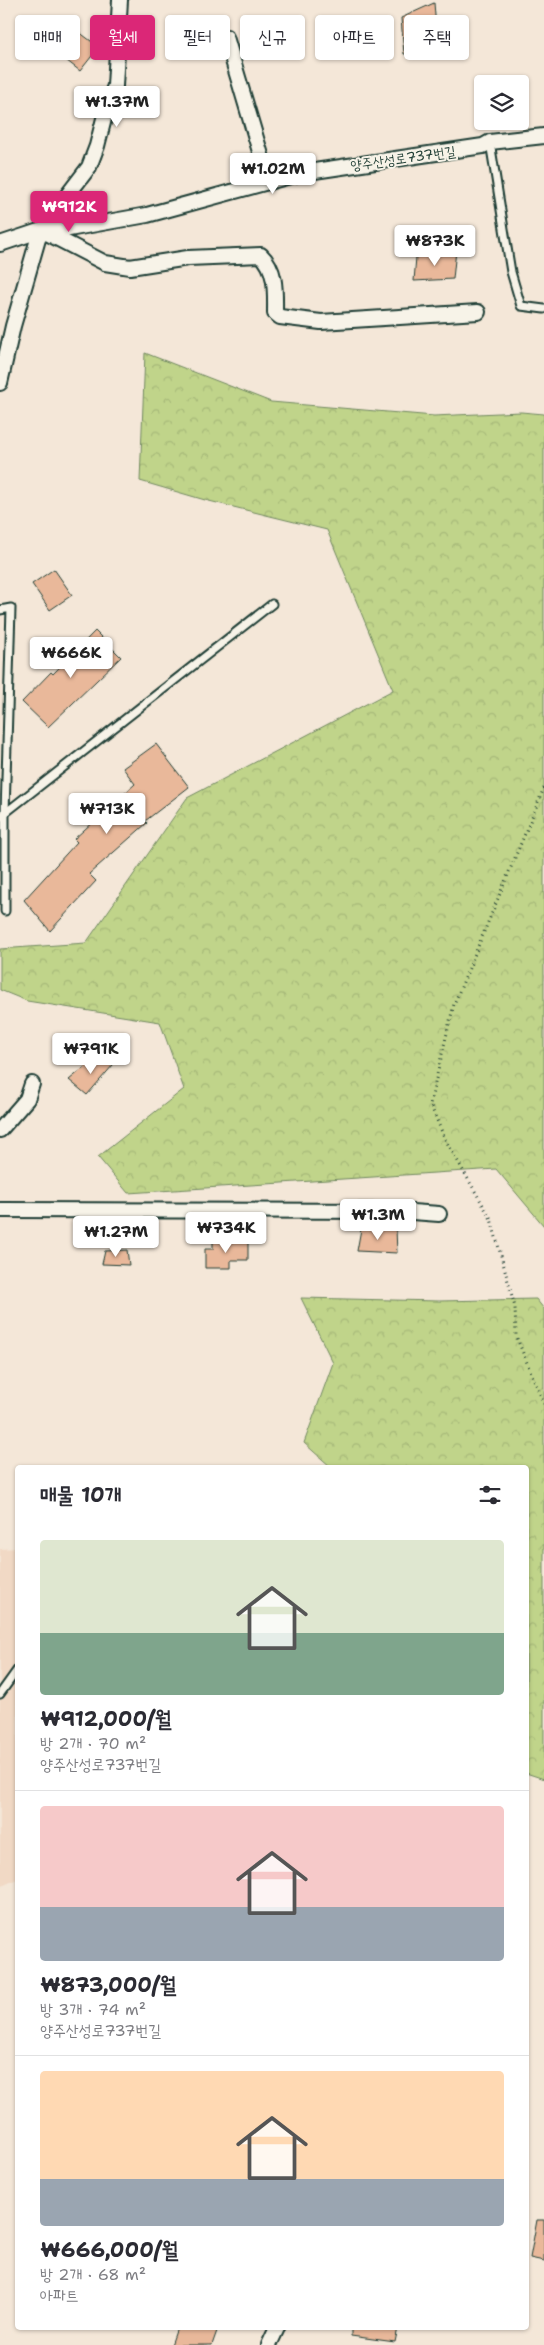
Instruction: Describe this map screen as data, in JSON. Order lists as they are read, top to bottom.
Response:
{
  "streets": {
    "street": ["양주산성로737번길"]
  },
  "page": {
    "chip": [
      "매매",
      "월세",
      "필터",
      "신규",
      "아파트",
      "주택"
    ],
    "price": [
      "₩1.37M",
      "₩1.02M",
      "₩912K",
      "₩873K",
      "₩666K",
      "₩713K",
      "₩791K",
      "₩1.3M",
      "₩734K",
      "₩1.27M"
    ],
    "heading": "매물 10개",
    "list": [
      {
        "name": "₩912,000/월",
        "note": "방 2개 · 70 m² · 양주산성로737번길"
      },
      {
        "name": "₩873,000/월",
        "note": "방 3개 · 74 m² · 양주산성로737번길"
      },
      {
        "name": "₩666,000/월",
        "note": "방 2개 · 68 m² · 아파트"
      }
    ]
  }
}
